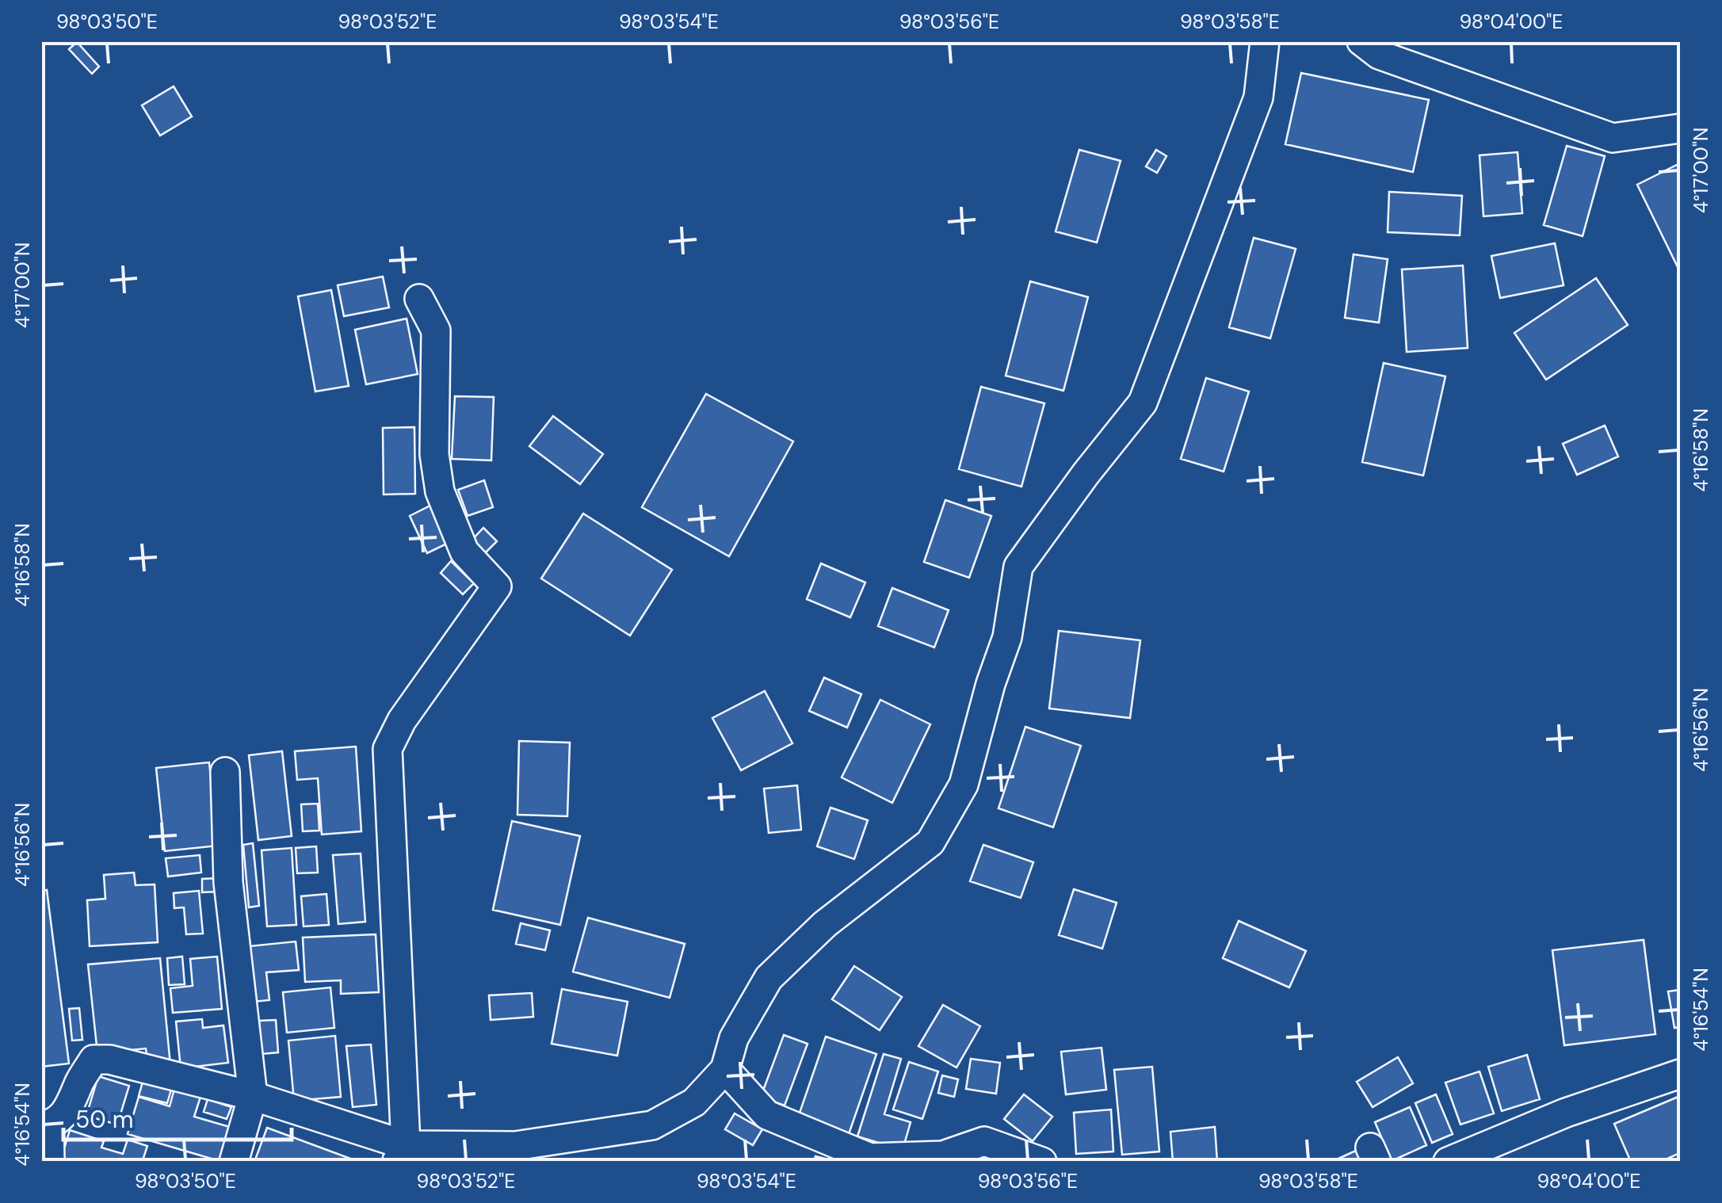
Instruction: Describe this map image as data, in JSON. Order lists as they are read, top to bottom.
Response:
{
  "scale_bar": "50 m",
  "coordinates": [
    "98°03'50\"E",
    "98°03'52\"E",
    "98°03'54\"E",
    "98°03'56\"E",
    "98°03'58\"E",
    "98°04'00\"E",
    "4°17'00\"N",
    "4°16'58\"N",
    "4°16'56\"N",
    "4°16'54\"N"
  ]
}
